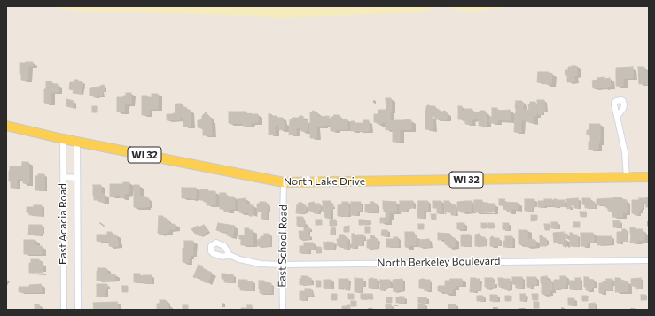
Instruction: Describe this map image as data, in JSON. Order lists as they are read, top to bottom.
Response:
{
  "streets": {
    "main road": ["WI 32", "North Lake Drive"],
    "street": ["East Acacia Road", "East School Road", "North Berkeley Boulevard"]
  },
  "crossings": [
    ["North Lake Drive", "East Acacia Road"],
    ["North Lake Drive", "East School Road"],
    ["East School Road", "North Berkeley Boulevard"]
  ]
}
